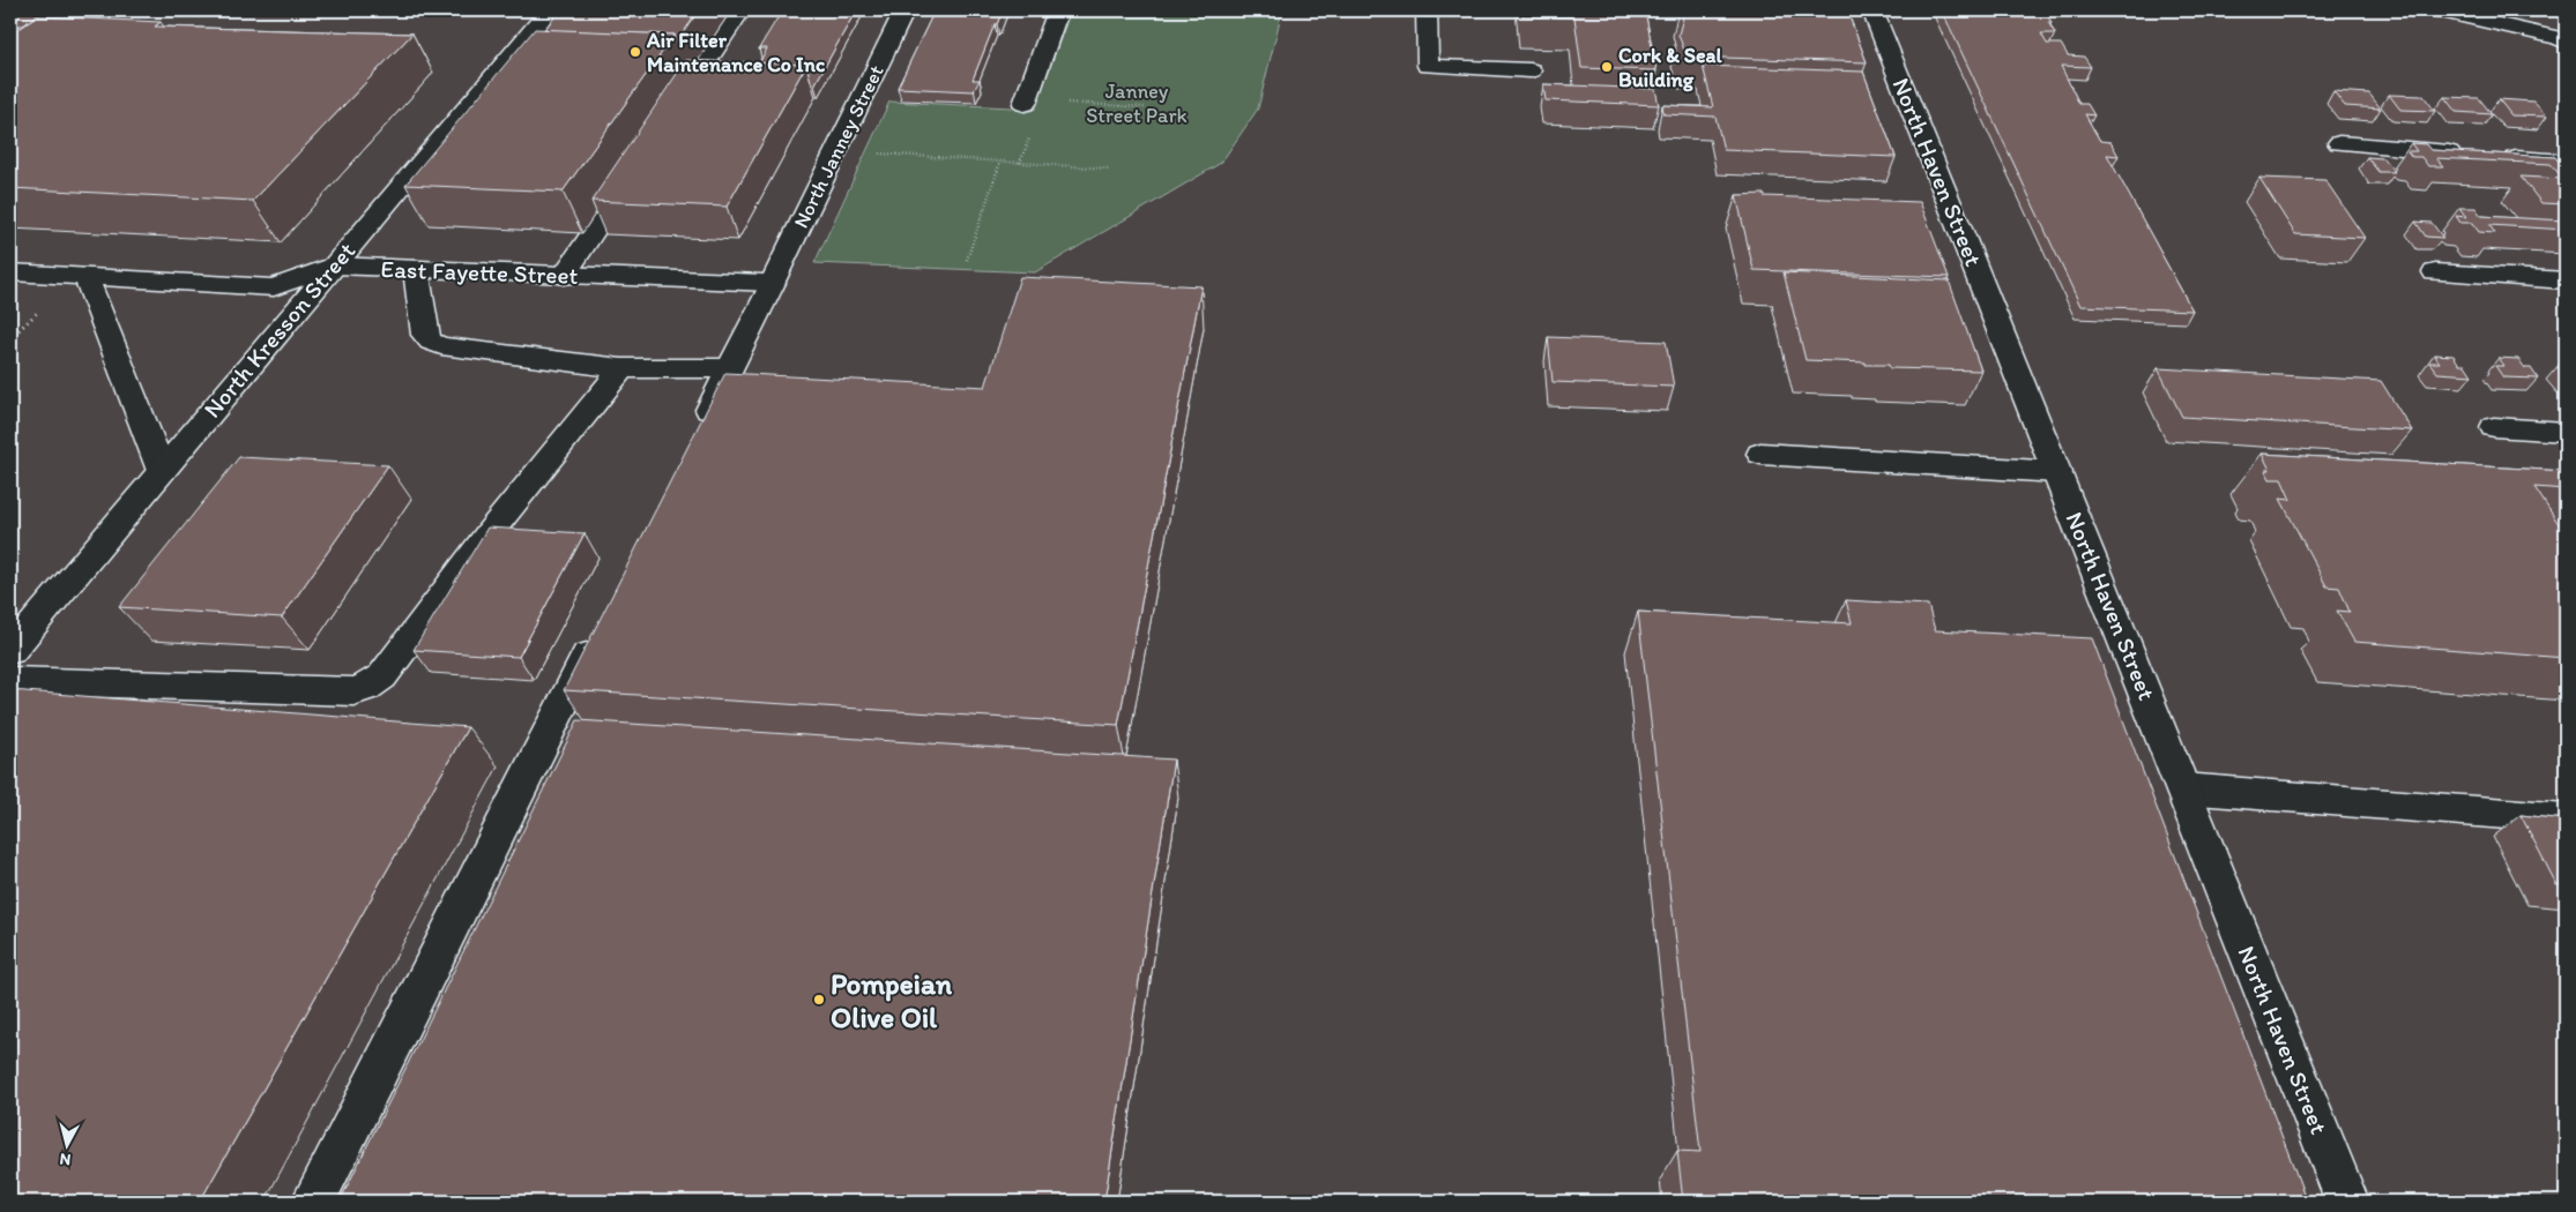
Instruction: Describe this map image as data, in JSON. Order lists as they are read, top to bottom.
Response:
{
  "streets": {
    "street": [
      "North Janney Street",
      "North Haven Street",
      "East Fayette Street",
      "North Kresson Street"
    ]
  },
  "crossings": [
    ["North Janney Street", "East Fayette Street"],
    ["East Fayette Street", "North Kresson Street"]
  ],
  "parks": ["Janney Street Park"],
  "places": ["Air Filter Maintenance Co Inc", "Cork & Seal Building", "Pompeian Olive Oil"],
  "north": "bottom"
}
